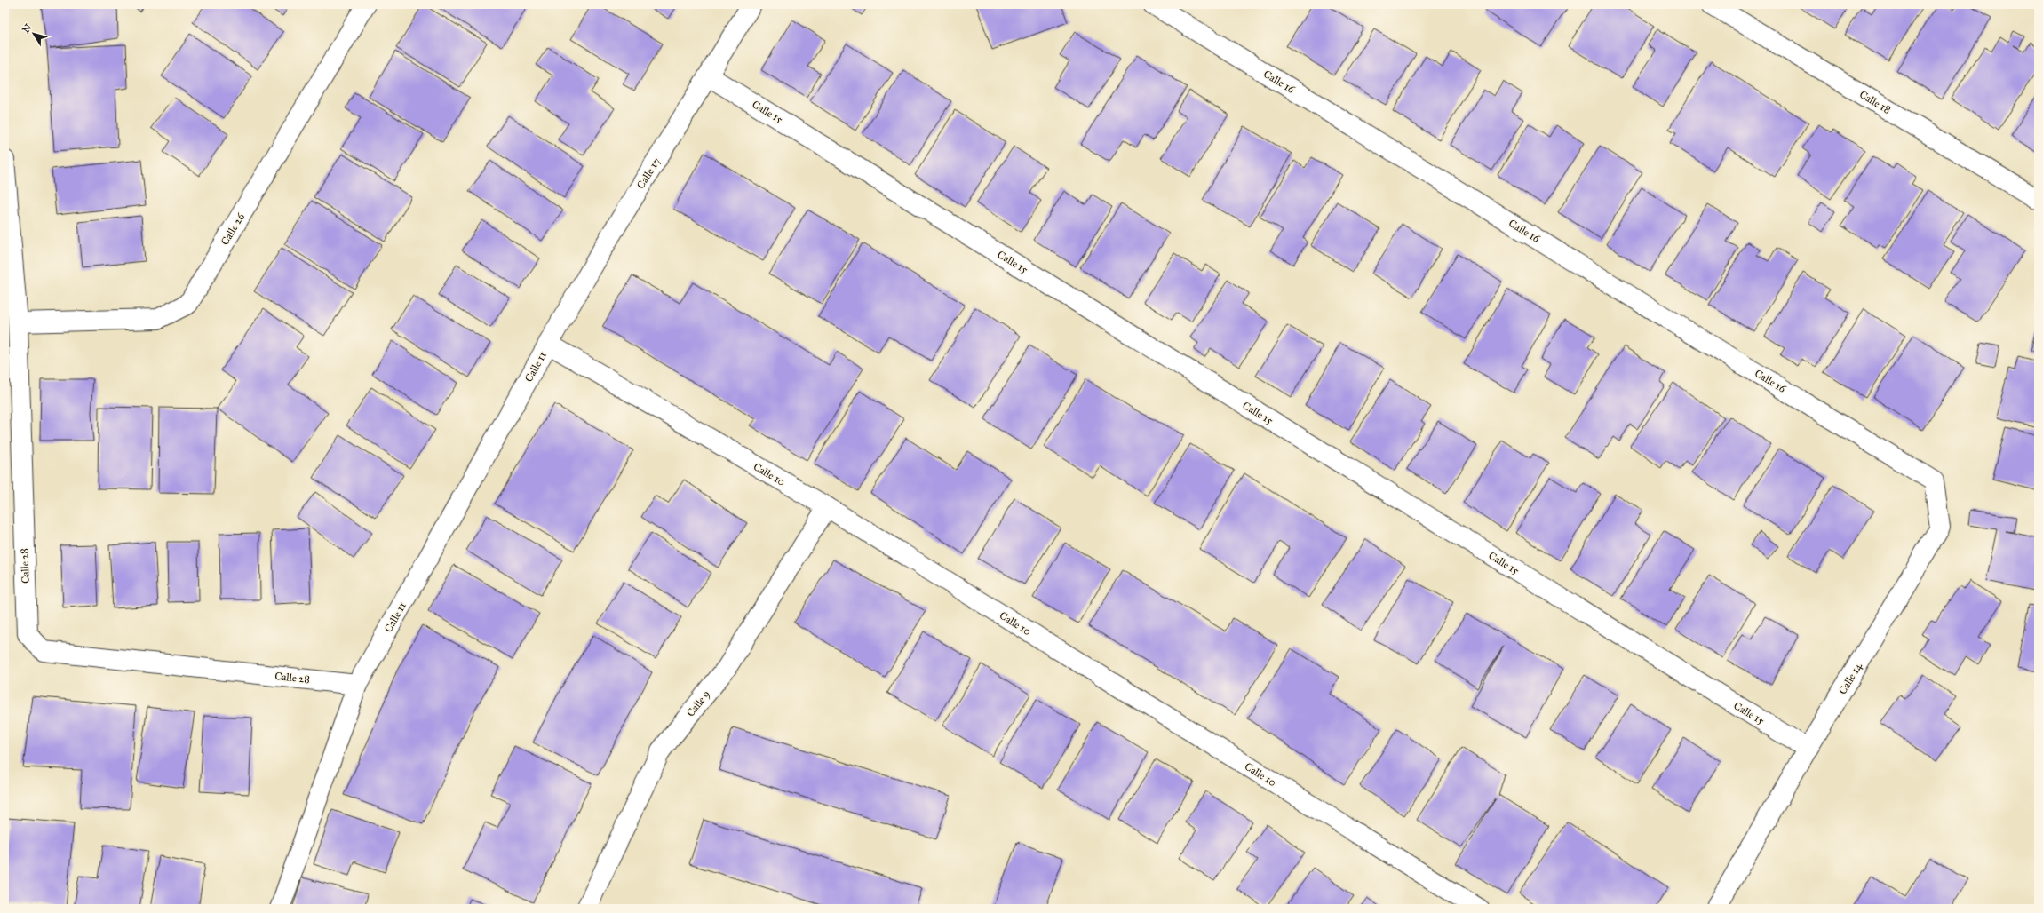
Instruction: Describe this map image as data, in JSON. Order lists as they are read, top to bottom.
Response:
{
  "streets": {
    "street": [
      "Calle 16",
      "Calle 18",
      "Calle 15",
      "Calle 17",
      "Calle 26",
      "Calle 11",
      "Calle 10",
      "Calle 28",
      "Calle 14",
      "Calle 9"
    ]
  },
  "crossings": [
    ["Calle 16", "Calle 14"],
    ["Calle 15", "Calle 17"],
    ["Calle 15", "Calle 14"],
    ["Calle 17", "Calle 11"],
    ["Calle 17", "Calle 10"],
    ["Calle 26", "Calle 28"],
    ["Calle 11", "Calle 10"],
    ["Calle 11", "Calle 28"],
    ["Calle 10", "Calle 9"]
  ],
  "north": "top left"
}
